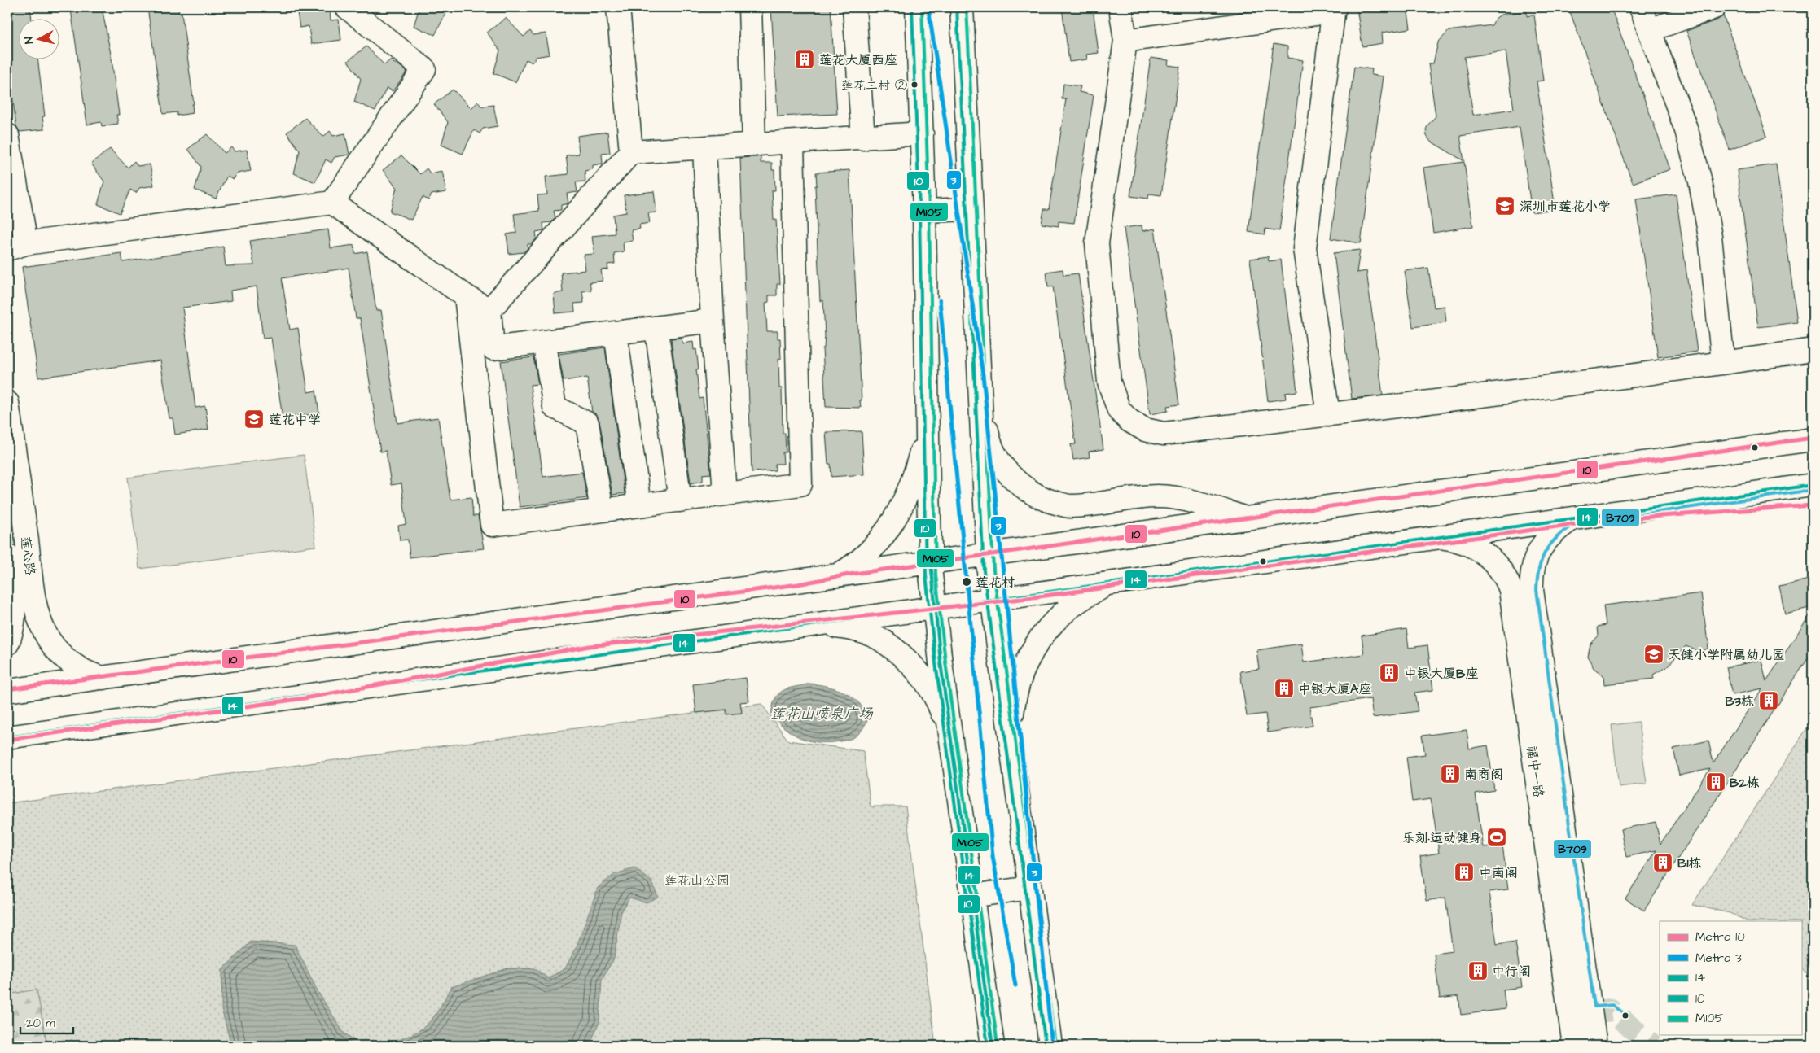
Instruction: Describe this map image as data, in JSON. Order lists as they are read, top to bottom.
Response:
{
  "streets": {
    "main road": ["莲心路", "福中一路"]
  },
  "water": ["莲花山喷泉广场"],
  "parks": ["莲花山公园"],
  "places": {
    "building": [
      "莲花大厦西座",
      "中银大厦B座",
      "中银大厦A座",
      "B3栋",
      "南商阁",
      "B2栋",
      "B1栋",
      "中南阁",
      "中行阁"
    ],
    "other": ["莲花二村 ②", "莲花村"],
    "school or university": ["深圳市莲花小学", "莲花中学", "天健小学附属幼儿园"],
    "sports": ["乐刻·运动健身"]
  },
  "lines": [
    "metro line 3",
    "transit line 10",
    "transit line M105",
    "metro line 10",
    "transit line 14",
    "transit line B709"
  ],
  "legend": [
    "Metro 10",
    "Metro 3",
    "14",
    "10",
    "M105"
  ],
  "scale_bar": "20 m",
  "north": "left"
}
